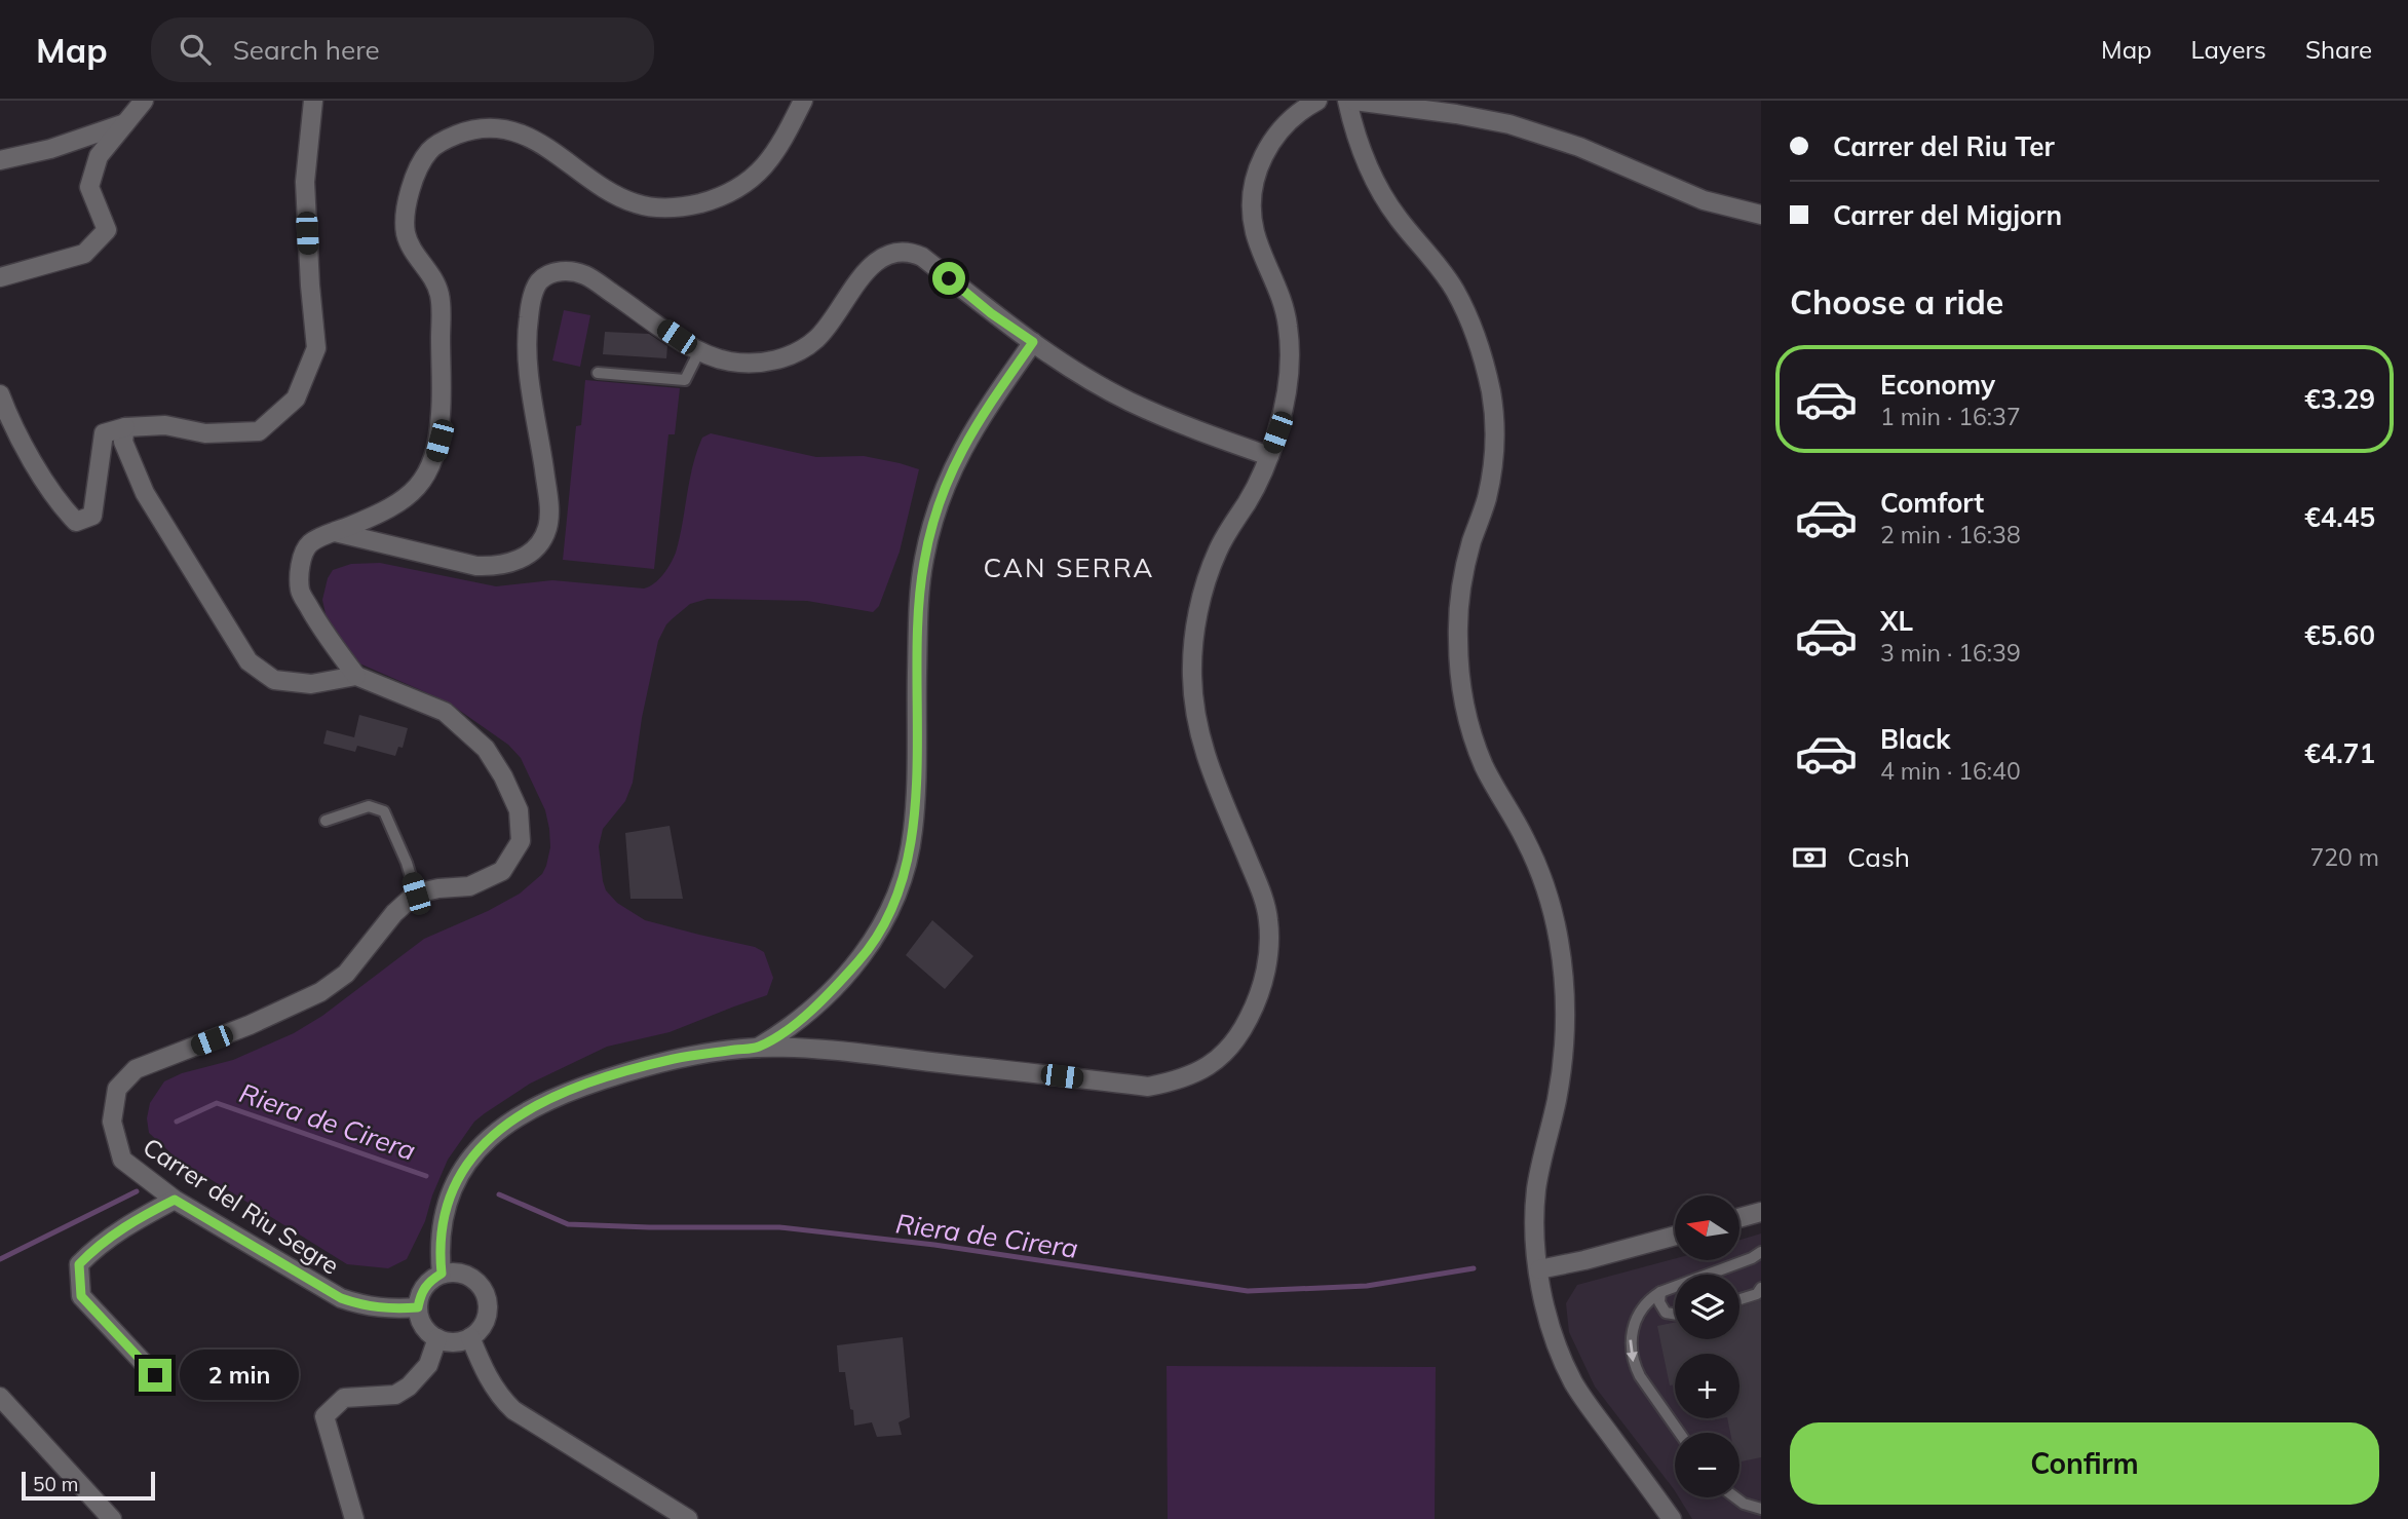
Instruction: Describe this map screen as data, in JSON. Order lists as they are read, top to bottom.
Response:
{
  "streets": {
    "street": ["Carrer del Riu Segre"]
  },
  "districts": ["CAN SERRA"],
  "water": ["Riera de Cirera"],
  "scale_bar": "50 m",
  "north": "left",
  "page": {
    "header": "Map",
    "search": "Search here",
    "nav": ["Map", "Layers", "Share"],
    "banner": ["Carrer del Riu Ter", "Carrer del Migjorn"],
    "heading": "Choose a ride",
    "list": [
      {
        "name": "Economy",
        "note": "1 min · 16:37",
        "value": "€3.29"
      },
      {
        "name": "Comfort",
        "note": "2 min · 16:38",
        "value": "€4.45"
      },
      {
        "name": "XL",
        "note": "3 min · 16:39",
        "value": "€5.60"
      },
      {
        "name": "Black",
        "note": "4 min · 16:40",
        "value": "€4.71"
      }
    ],
    "pay": ["Cash", "720 m"],
    "map_buttons": ["+", "−"],
    "bubble": "2 min",
    "buttons": "Confirm",
    "scale": "50 m"
  }
}
